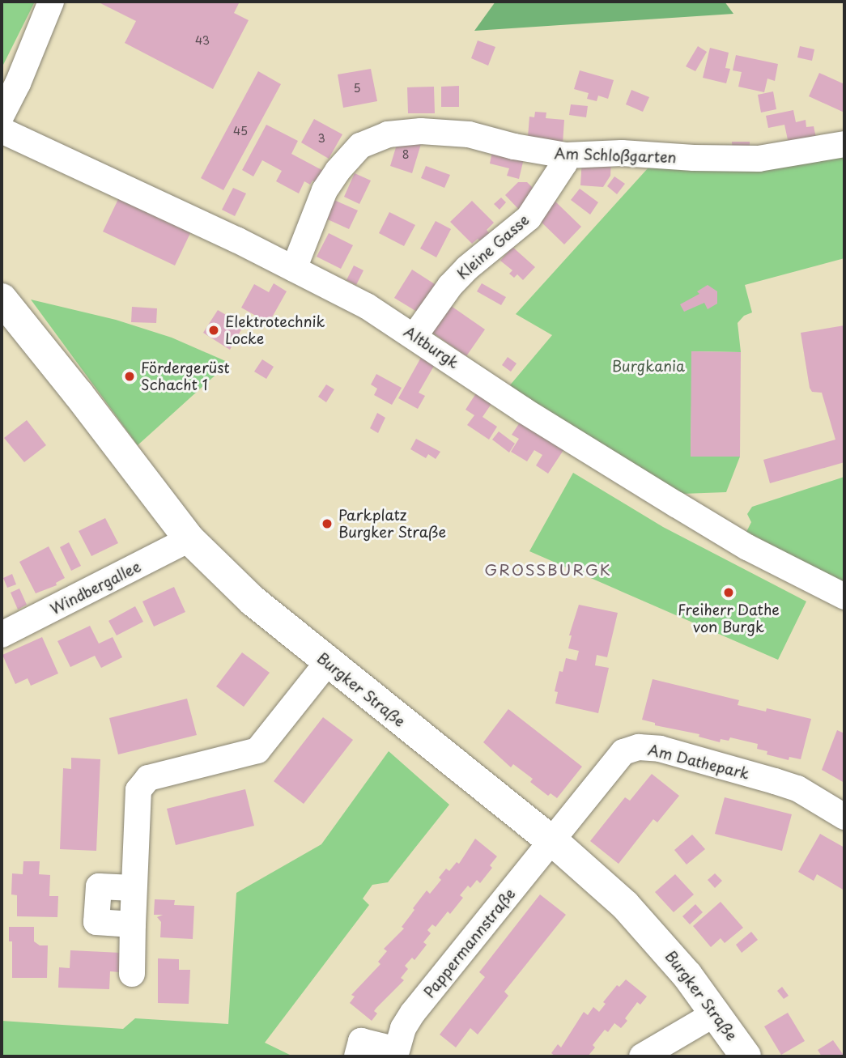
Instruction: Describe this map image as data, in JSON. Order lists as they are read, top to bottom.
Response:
{
  "streets": {
    "main road": ["Burgker Straße"],
    "street": [
      "Am Schloßgarten",
      "Kleine Gasse",
      "Altburgk",
      "Windbergallee",
      "Am Dathepark",
      "Pappermannstraße"
    ]
  },
  "crossings": [
    ["Am Schloßgarten", "Kleine Gasse"],
    ["Am Schloßgarten", "Altburgk"],
    ["Kleine Gasse", "Altburgk"],
    ["Windbergallee", "Burgker Straße"],
    ["Burgker Straße", "Am Dathepark"],
    ["Burgker Straße", "Pappermannstraße"],
    ["Am Dathepark", "Pappermannstraße"]
  ],
  "districts": ["GROSSBURGK"],
  "parks": ["Burgkania"],
  "places": [
    "Elektrotechnik Locke",
    "Fördergerüst Schacht 1",
    "Parkplatz Burgker Straße",
    "Freiherr Dathe von Burgk"
  ],
  "house_numbers": [
    "43",
    "5",
    "45",
    "3",
    "8"
  ]
}
